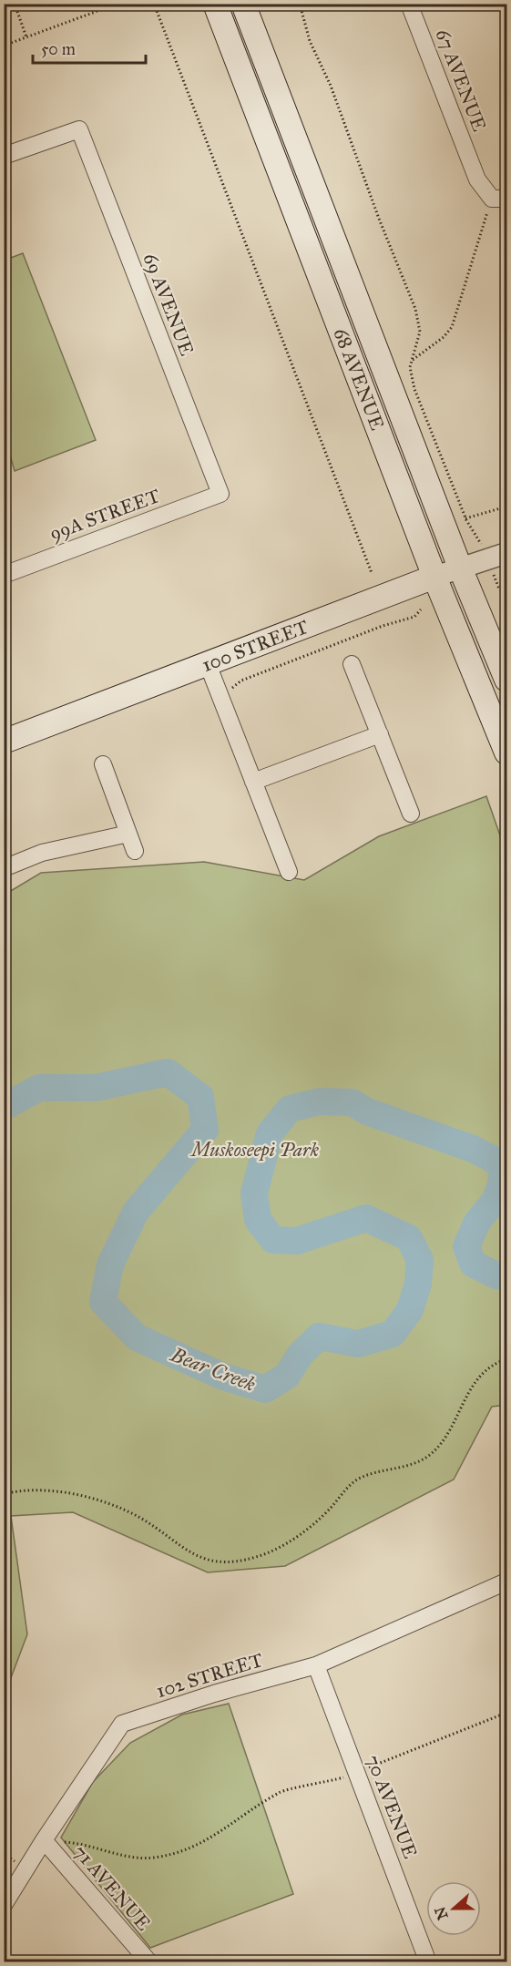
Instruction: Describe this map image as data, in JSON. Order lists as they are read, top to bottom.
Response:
{
  "streets": {
    "main road": ["68 AVENUE", "100 STREET"],
    "street": [
      "67 AVENUE",
      "69 AVENUE",
      "99A STREET",
      "102 STREET",
      "70 AVENUE",
      "71 AVENUE"
    ]
  },
  "crossings": [
    ["69 AVENUE", "99A STREET"],
    ["68 AVENUE", "100 STREET"],
    ["102 STREET", "70 AVENUE"],
    ["102 STREET", "71 AVENUE"]
  ],
  "water": ["Bear Creek"],
  "parks": ["Muskoseepi Park"],
  "scale_bar": "50 m",
  "north": "left"
}
